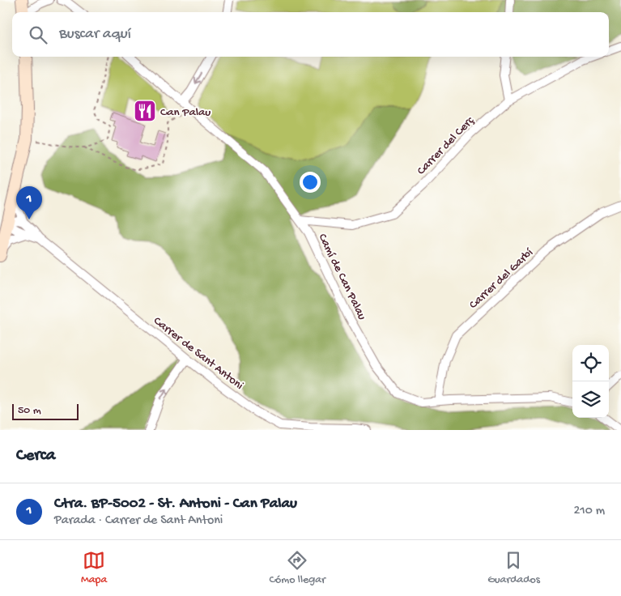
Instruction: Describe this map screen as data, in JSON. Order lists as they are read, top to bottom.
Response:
{
  "streets": {
    "street": [
      "Carrer del Cerç",
      "Camí de Can Palau",
      "Carrer del Garbí",
      "Carrer de Sant Antoni"
    ]
  },
  "crossings": [
    ["Carrer del Cerç", "Camí de Can Palau"],
    ["Camí de Can Palau", "Carrer del Garbí"]
  ],
  "places": {
    "restaurant": ["Can Palau"]
  },
  "scale_bar": "50 m",
  "page": {
    "search": "Buscar aquí",
    "pins": "1",
    "scale": "50 m",
    "heading": "Cerca",
    "list": [
      {
        "mark": "1",
        "name": "Ctra. BP-5002 - St. Antoni - Can Palau",
        "note": "Parada · Carrer de Sant Antoni",
        "value": "210 m"
      }
    ],
    "nav": ["Mapa", "Cómo llegar", "Guardados"]
  }
}
